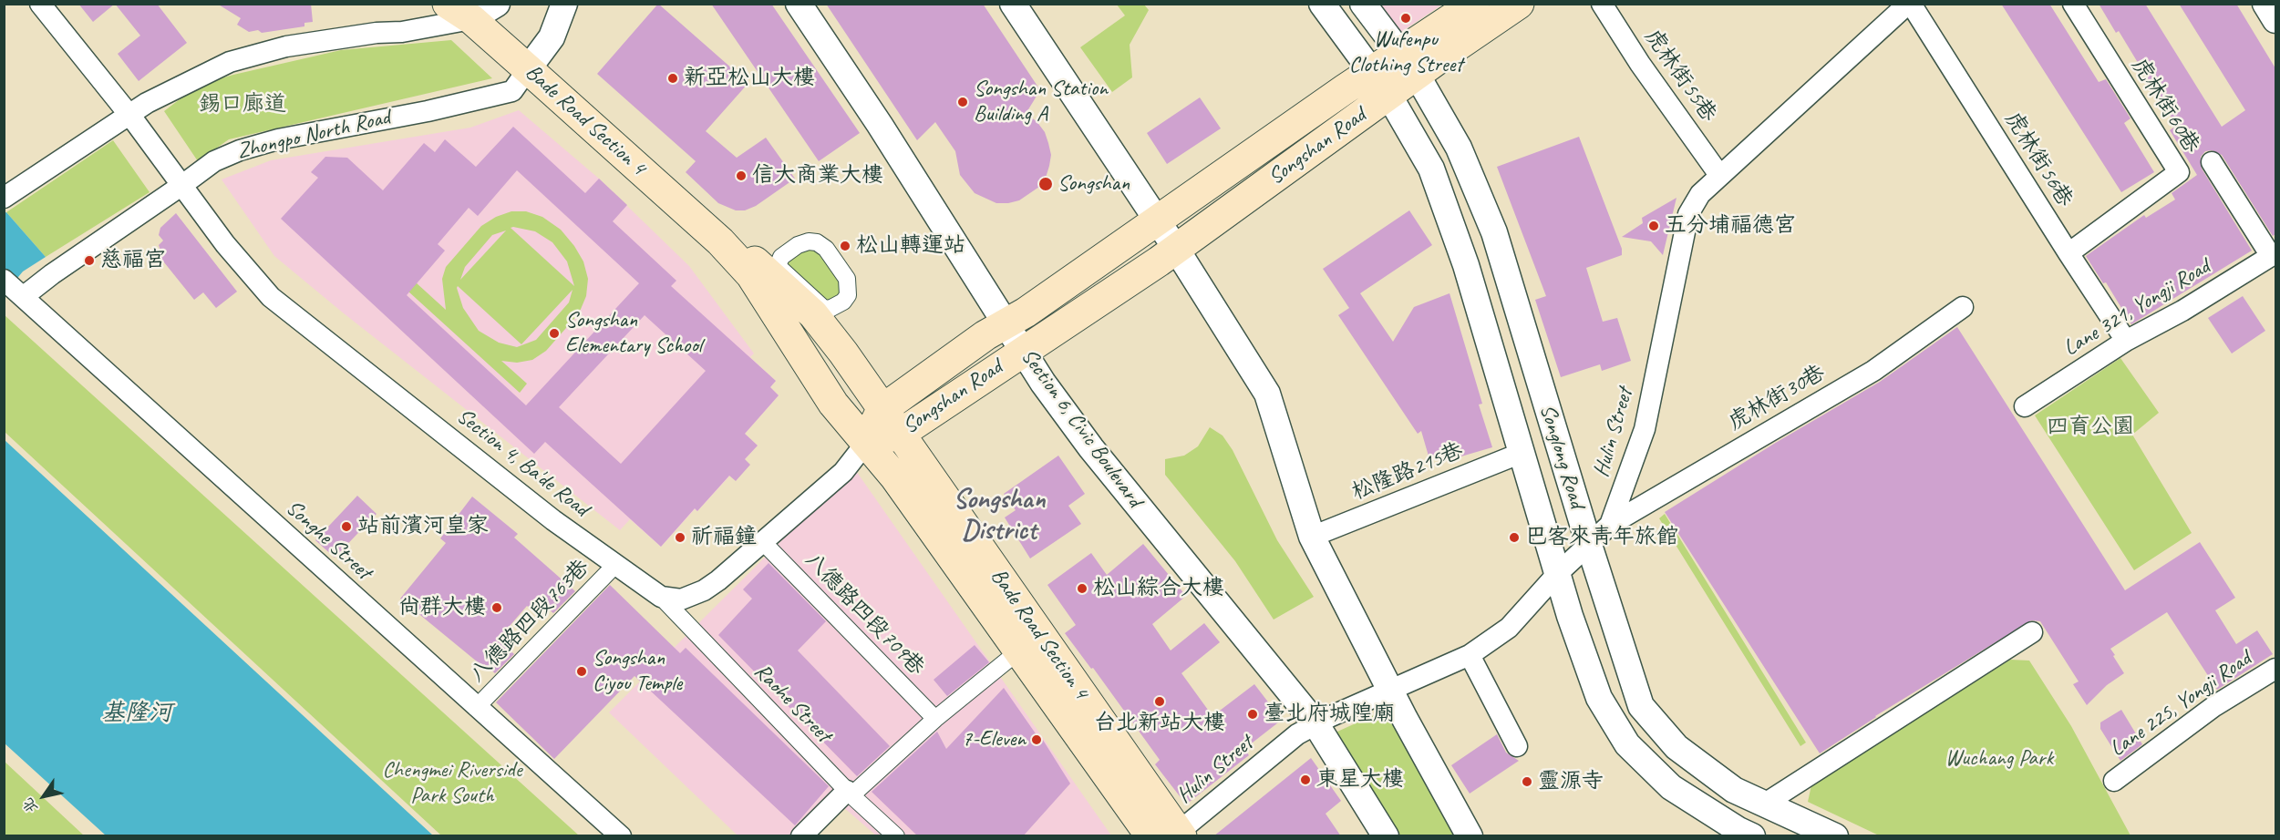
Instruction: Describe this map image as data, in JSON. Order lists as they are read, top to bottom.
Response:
{
  "streets": {
    "main road": ["Bade Road Section 4", "Songshan Road"],
    "street": [
      "虎林街55巷",
      "虎林街60巷",
      "Zhongpo North Road",
      "虎林街56巷",
      "Lane 321, Yongji Road",
      "虎林街30巷",
      "Section 6, Civic Boulevard",
      "Hulin Street",
      "Songlong Road",
      "Section 4, Ba'de Road",
      "松隆路215巷",
      "Songhe Street",
      "八德路四段709巷",
      "八德路四段763巷",
      "Raohe Street",
      "Lane 225, Yongji Road"
    ]
  },
  "crossings": [
    ["虎林街55巷", "Hulin Street"],
    ["虎林街60巷", "虎林街56巷"],
    ["Bade Road Section 4", "Zhongpo North Road"],
    ["Bade Road Section 4", "Songshan Road"],
    ["Bade Road Section 4", "Hulin Street"],
    ["Zhongpo North Road", "Section 4, Ba'de Road"],
    ["Zhongpo North Road", "Songhe Street"],
    ["Songshan Road", "Section 6, Civic Boulevard"],
    ["Songshan Road", "Songlong Road"],
    ["虎林街56巷", "Lane 321, Yongji Road"],
    ["虎林街56巷", "Hulin Street"],
    ["虎林街30巷", "Hulin Street"],
    ["Section 6, Civic Boulevard", "Hulin Street"],
    ["Hulin Street", "Songlong Road"],
    ["Songlong Road", "松隆路215巷"],
    ["Section 4, Ba'de Road", "八德路四段763巷"],
    ["Section 4, Ba'de Road", "Raohe Street"],
    ["Songhe Street", "八德路四段763巷"]
  ],
  "districts": ["Songshan District"],
  "water": ["基隆河"],
  "parks": [
    "錫口廊道",
    "四育公園",
    "Wuchang Park",
    "Chengmei Riverside Park South"
  ],
  "places": [
    "Wufenpu Clothing Street",
    "新亞松山大樓",
    "Songshan Station Building A",
    "信大商業大樓",
    "Songshan",
    "五分埔福德宮",
    "松山轉運站",
    "慈福宮",
    "Songshan Elementary School",
    "站前濱河皇家",
    "祈福鐘",
    "巴客來青年旅館",
    "松山綜合大樓",
    "尚群大樓",
    "Songshan Ciyou Temple",
    "台北新站大樓",
    "臺北府城隍廟",
    "7-Eleven",
    "東星大樓",
    "靈源寺"
  ],
  "north": "bottom left"
}
